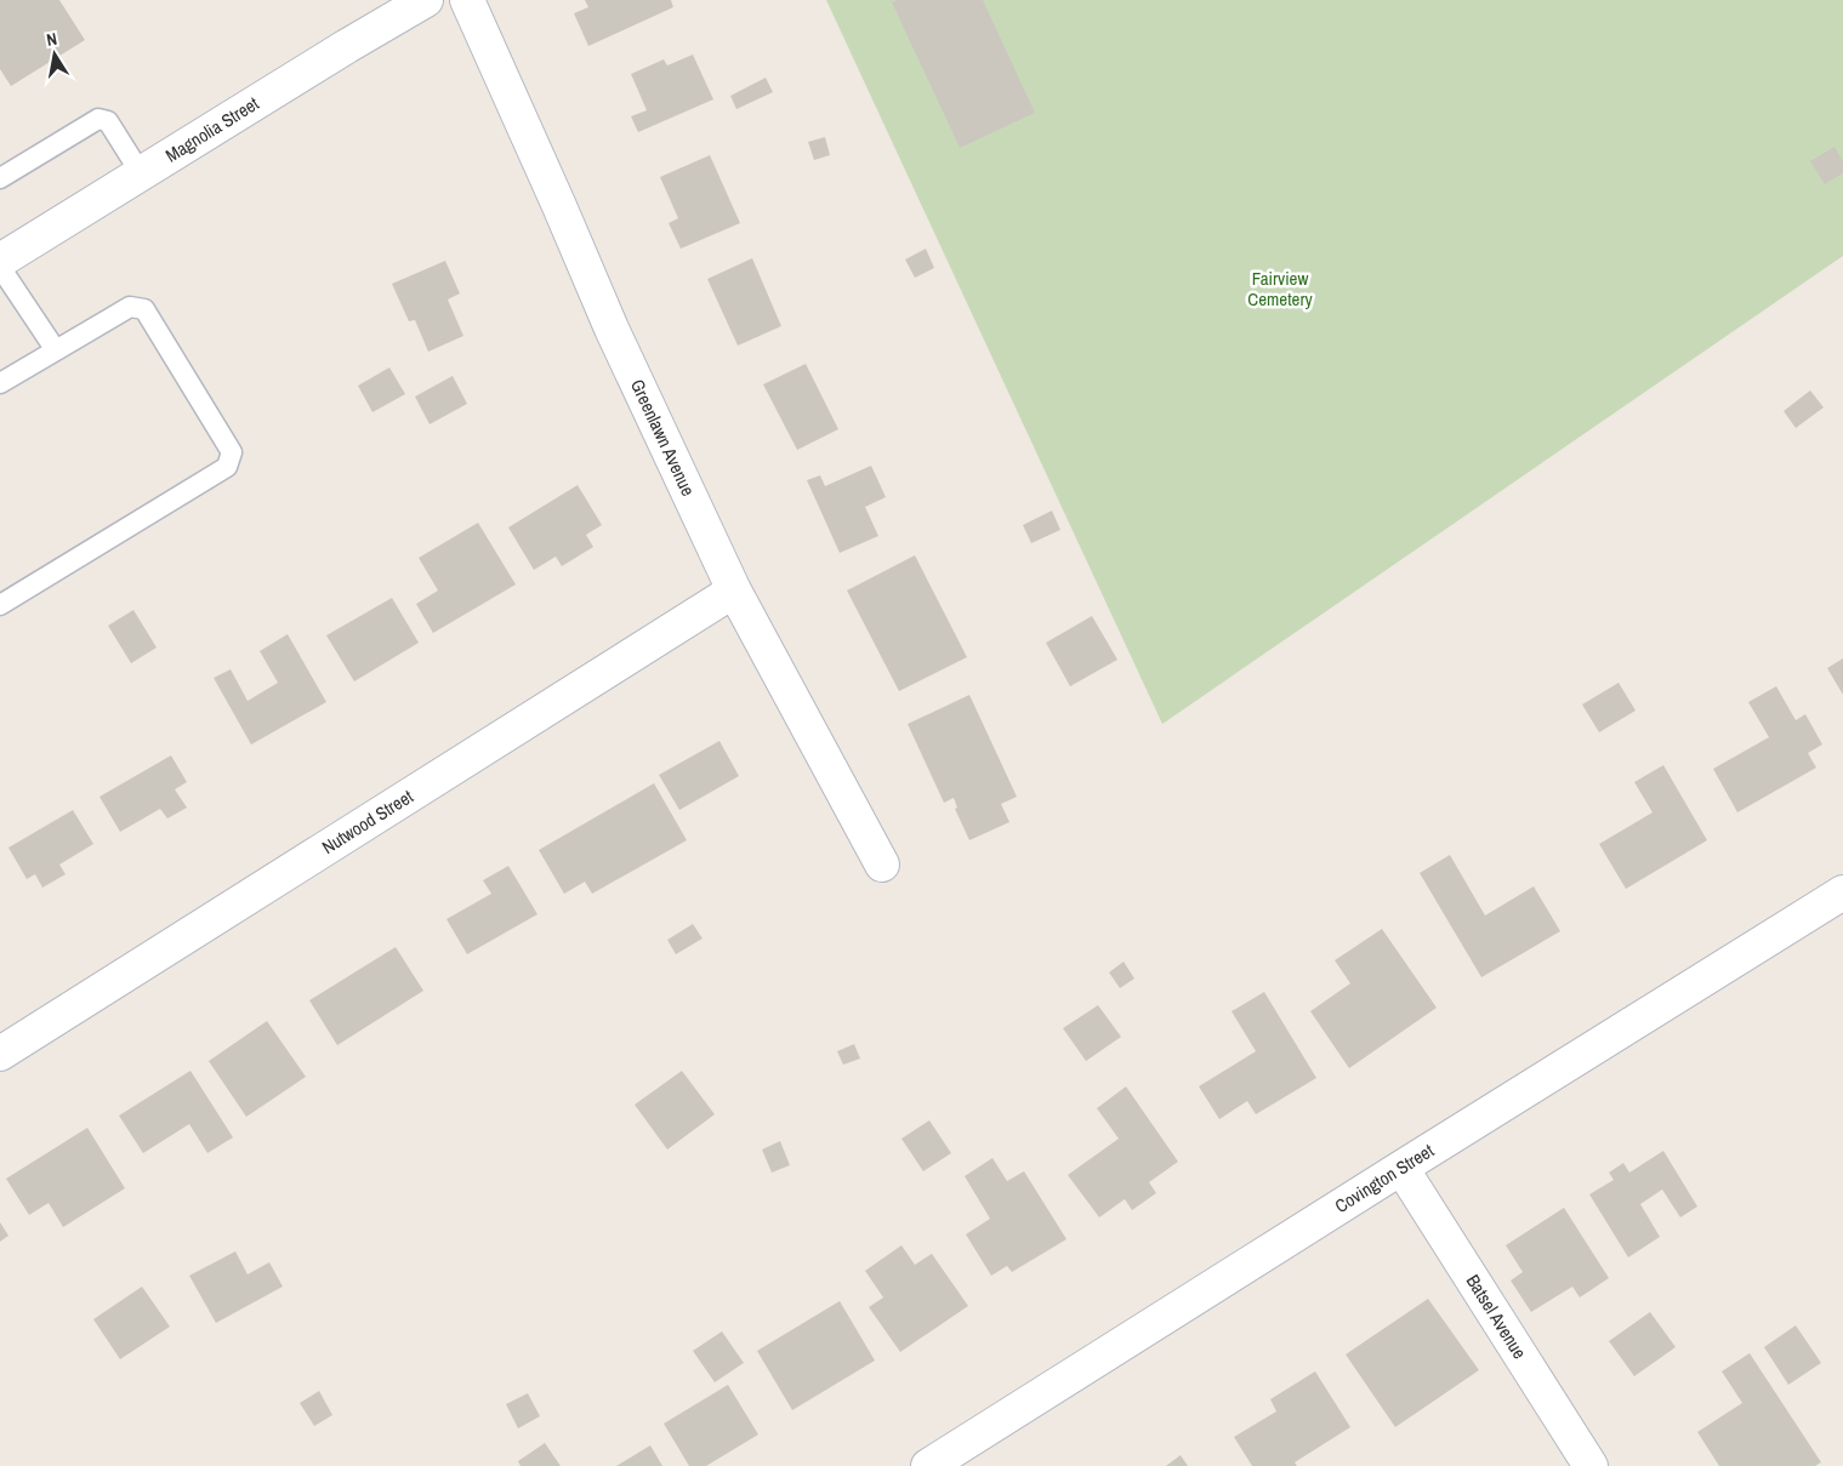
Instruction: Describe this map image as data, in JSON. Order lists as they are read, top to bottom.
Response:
{
  "streets": {
    "street": [
      "Magnolia Street",
      "Greenlawn Avenue",
      "Nutwood Street",
      "Covington Street",
      "Batsel Avenue"
    ]
  },
  "crossings": [
    ["Greenlawn Avenue", "Nutwood Street"],
    ["Covington Street", "Batsel Avenue"]
  ],
  "parks": ["Fairview Cemetery"],
  "north": "top"
}
